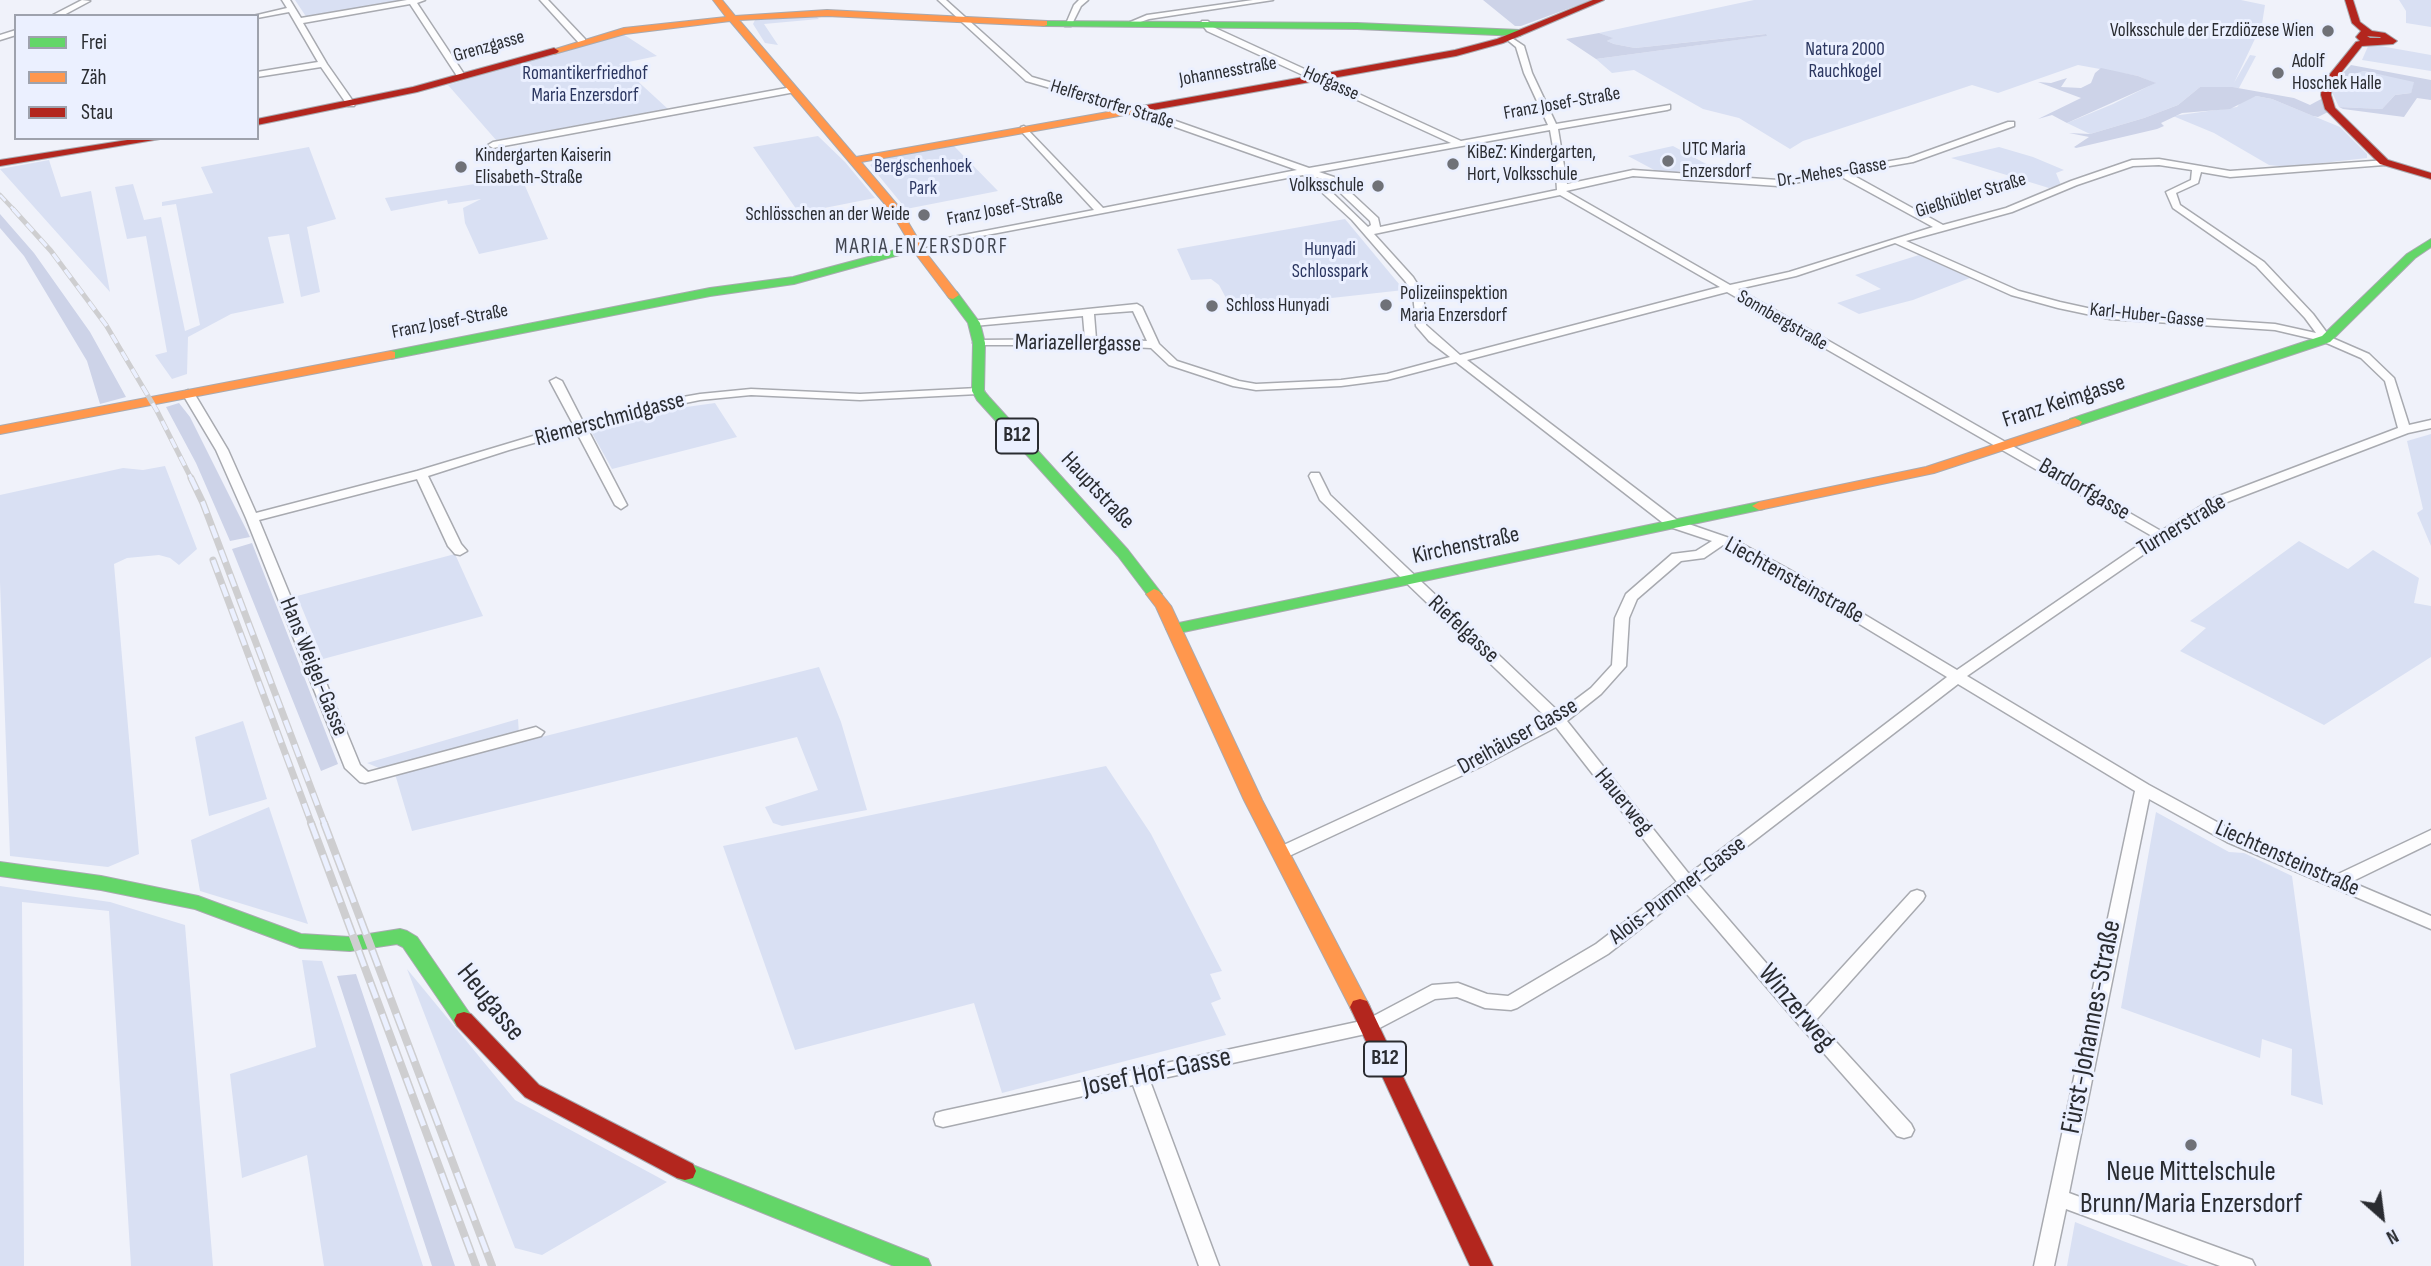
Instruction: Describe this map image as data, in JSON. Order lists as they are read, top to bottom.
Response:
{
  "streets": {
    "main road": [
      "Grenzgasse",
      "Johannesstraße",
      "Franz Josef-Straße",
      "Franz Keimgasse",
      "B12",
      "Hauptstraße",
      "Kirchenstraße",
      "Heugasse"
    ],
    "street": [
      "Hofgasse",
      "Helferstorfer Straße",
      "Dr.-Mehes-Gasse",
      "Gießhübler Straße",
      "Karl-Huber-Gasse",
      "Sonnbergstraße",
      "Mariazellergasse",
      "Riemerschmidgasse",
      "Bardorfgasse",
      "Turnerstraße",
      "Liechtensteinstraße",
      "Riefelgasse",
      "Hans Weigel-Gasse",
      "Dreihäuser Gasse",
      "Hauerweg",
      "Alois-Pummer-Gasse",
      "Winzerweg",
      "Fürst-Johannes-Straße",
      "Josef Hof-Gasse"
    ]
  },
  "crossings": [
    ["Grenzgasse", "Johannesstraße"],
    ["Grenzgasse", "Hofgasse"],
    ["Grenzgasse", "Helferstorfer Straße"],
    ["Grenzgasse", "B12"],
    ["Johannesstraße", "Hofgasse"],
    ["Johannesstraße", "Helferstorfer Straße"],
    ["Johannesstraße", "B12"],
    ["Hofgasse", "Franz Josef-Straße"],
    ["Franz Josef-Straße", "Helferstorfer Straße"],
    ["Franz Josef-Straße", "B12"],
    ["Franz Josef-Straße", "Hans Weigel-Gasse"],
    ["Helferstorfer Straße", "Liechtensteinstraße"],
    ["Dr.-Mehes-Gasse", "Sonnbergstraße"],
    ["Gießhübler Straße", "Karl-Huber-Gasse"],
    ["Gießhübler Straße", "Sonnbergstraße"],
    ["Gießhübler Straße", "Mariazellergasse"],
    ["Gießhübler Straße", "Liechtensteinstraße"],
    ["Karl-Huber-Gasse", "Franz Keimgasse"],
    ["Karl-Huber-Gasse", "Turnerstraße"],
    ["Sonnbergstraße", "Franz Keimgasse"],
    ["Sonnbergstraße", "Bardorfgasse"],
    ["Mariazellergasse", "B12"],
    ["Mariazellergasse", "Liechtensteinstraße"],
    ["Franz Keimgasse", "Bardorfgasse"],
    ["Franz Keimgasse", "Kirchenstraße"],
    ["Franz Keimgasse", "Liechtensteinstraße"],
    ["Riemerschmidgasse", "B12"],
    ["Riemerschmidgasse", "Hauptstraße"],
    ["Riemerschmidgasse", "Hans Weigel-Gasse"],
    ["B12", "Hauptstraße"],
    ["B12", "Dreihäuser Gasse"],
    ["B12", "Alois-Pummer-Gasse"],
    ["B12", "Josef Hof-Gasse"],
    ["Bardorfgasse", "Turnerstraße"],
    ["Hauptstraße", "Kirchenstraße"],
    ["Hauptstraße", "Dreihäuser Gasse"],
    ["Turnerstraße", "Liechtensteinstraße"],
    ["Turnerstraße", "Alois-Pummer-Gasse"],
    ["Kirchenstraße", "Liechtensteinstraße"],
    ["Kirchenstraße", "Riefelgasse"],
    ["Liechtensteinstraße", "Dreihäuser Gasse"],
    ["Liechtensteinstraße", "Alois-Pummer-Gasse"],
    ["Liechtensteinstraße", "Fürst-Johannes-Straße"],
    ["Riefelgasse", "Dreihäuser Gasse"],
    ["Riefelgasse", "Hauerweg"],
    ["Dreihäuser Gasse", "Hauerweg"],
    ["Hauerweg", "Alois-Pummer-Gasse"],
    ["Hauerweg", "Winzerweg"],
    ["Alois-Pummer-Gasse", "Winzerweg"],
    ["Alois-Pummer-Gasse", "Josef Hof-Gasse"]
  ],
  "districts": ["MARIA ENZERSDORF"],
  "parks": [
    "Natura 2000 Rauchkogel",
    "Romantikerfriedhof Maria Enzersdorf",
    "Bergschenhoek Park",
    "Hunyadi Schlosspark"
  ],
  "places": [
    "Volksschule der Erzdiözese Wien",
    "Adolf Hoschek Halle",
    "UTC Maria Enzersdorf",
    "KiBeZ: Kindergarten, Hort, Volksschule",
    "Kindergarten Kaiserin Elisabeth-Straße",
    "Volksschule",
    "Schlösschen an der Weide",
    "Polizeiinspektion Maria Enzersdorf",
    "Schloss Hunyadi",
    "Neue Mittelschule Brunn/Maria Enzersdorf"
  ],
  "legend": ["Frei", "Zäh", "Stau"],
  "north": "bottom right"
}
